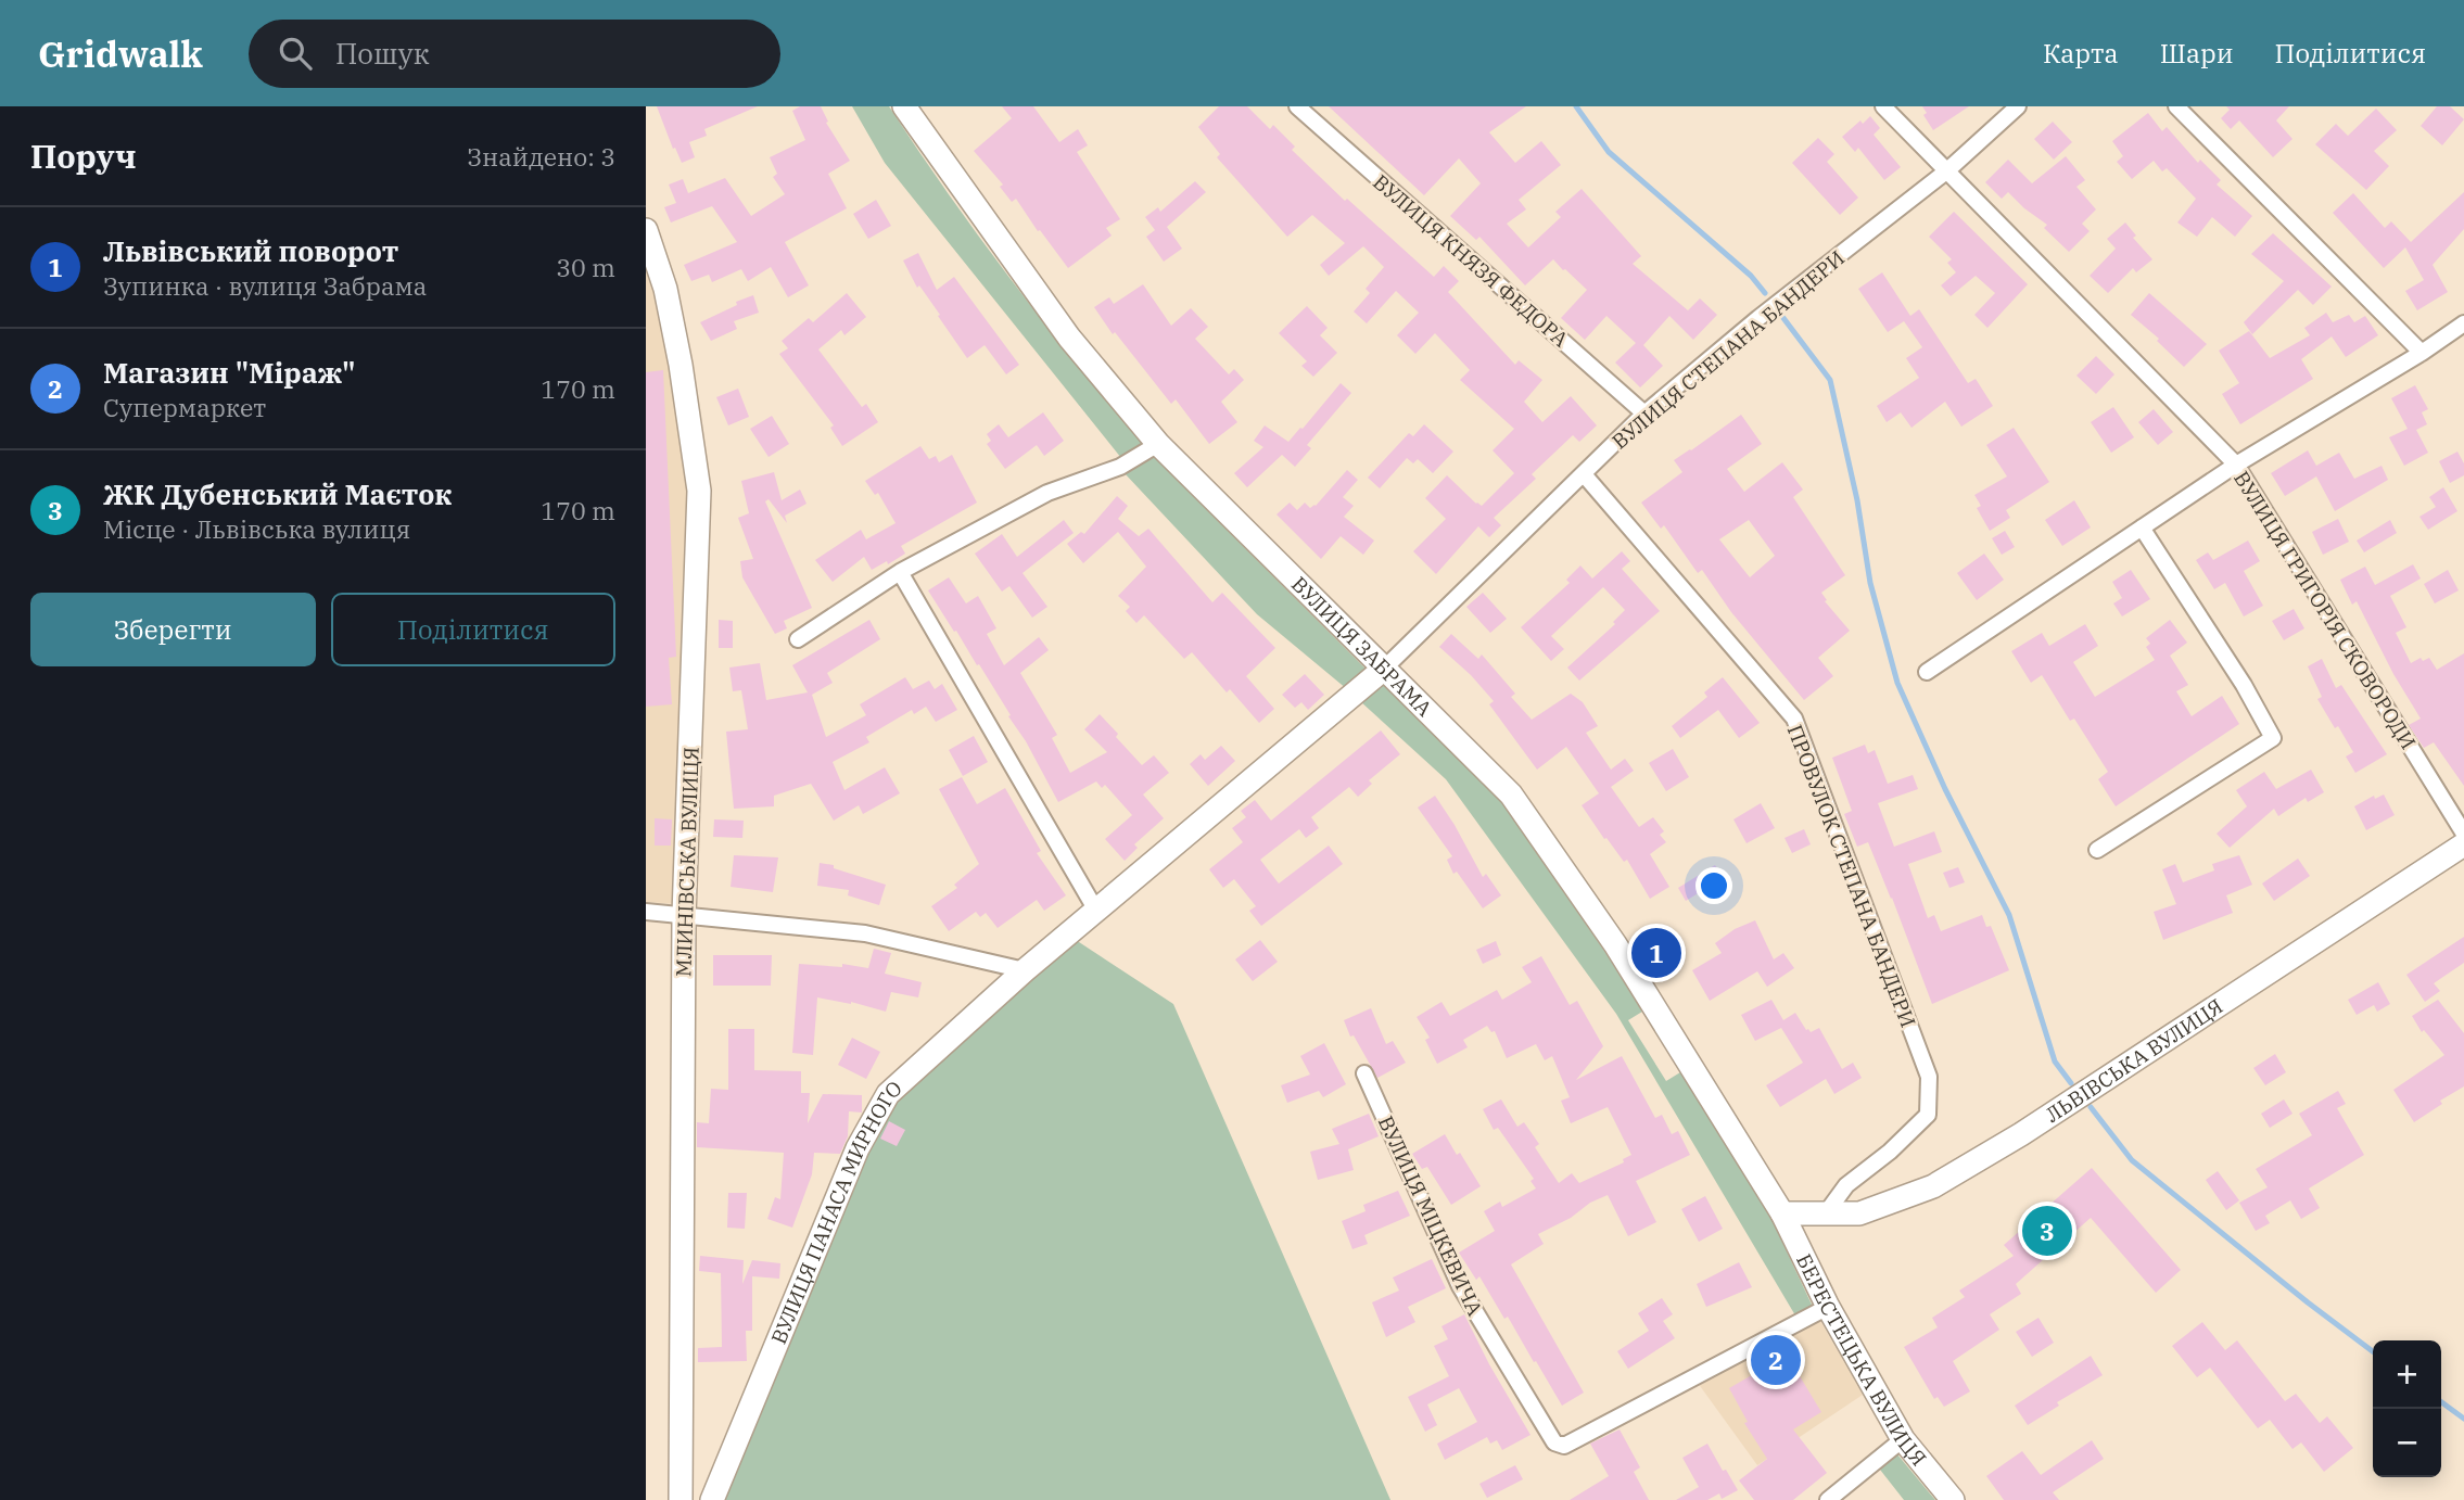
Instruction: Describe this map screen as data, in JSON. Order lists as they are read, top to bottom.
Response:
{
  "streets": {
    "main road": [
      "ВУЛИЦЯ ЗАБРАМА",
      "МЛИНІВСЬКА ВУЛИЦЯ",
      "ЛЬВІВСЬКА ВУЛИЦЯ",
      "ВУЛИЦЯ ПАНАСА МИРНОГО",
      "БЕРЕСТЕЦЬКА ВУЛИЦЯ"
    ],
    "street": [
      "ВУЛИЦЯ КНЯЗЯ ФЕДОРА",
      "ВУЛИЦЯ СТЕПАНА БАНДЕРИ",
      "ВУЛИЦЯ ГРИГОРІЯ СКОВОРОДИ",
      "ПРОВУЛОК СТЕПАНА БАНДЕРИ",
      "ВУЛИЦЯ МІЦКЕВИЧА"
    ]
  },
  "crossings": [
    ["ВУЛИЦЯ КНЯЗЯ ФЕДОРА", "ВУЛИЦЯ СТЕПАНА БАНДЕРИ"],
    ["ВУЛИЦЯ СТЕПАНА БАНДЕРИ", "ВУЛИЦЯ ГРИГОРІЯ СКОВОРОДИ"],
    ["ВУЛИЦЯ СТЕПАНА БАНДЕРИ", "ВУЛИЦЯ ЗАБРАМА"],
    ["ВУЛИЦЯ СТЕПАНА БАНДЕРИ", "ПРОВУЛОК СТЕПАНА БАНДЕРИ"],
    ["ВУЛИЦЯ СТЕПАНА БАНДЕРИ", "ВУЛИЦЯ ПАНАСА МИРНОГО"],
    ["ВУЛИЦЯ ЗАБРАМА", "ЛЬВІВСЬКА ВУЛИЦЯ"],
    ["ВУЛИЦЯ ЗАБРАМА", "ВУЛИЦЯ ПАНАСА МИРНОГО"],
    ["ВУЛИЦЯ ЗАБРАМА", "БЕРЕСТЕЦЬКА ВУЛИЦЯ"],
    ["ПРОВУЛОК СТЕПАНА БАНДЕРИ", "ЛЬВІВСЬКА ВУЛИЦЯ"],
    ["ЛЬВІВСЬКА ВУЛИЦЯ", "БЕРЕСТЕЦЬКА ВУЛИЦЯ"],
    ["ВУЛИЦЯ МІЦКЕВИЧА", "БЕРЕСТЕЦЬКА ВУЛИЦЯ"]
  ],
  "page": {
    "header": "Gridwalk",
    "search": "Пошук",
    "nav": ["Карта", "Шари", "Поділитися"],
    "heading": ["Поруч", "Знайдено: 3"],
    "list": [
      {
        "mark": "1",
        "name": "Львівський поворот",
        "note": "Зупинка · вулиця Забрама",
        "value": "30 m"
      },
      {
        "mark": "2",
        "name": "Магазин \"Міраж\"",
        "note": "Супермаркет",
        "value": "170 m"
      },
      {
        "mark": "3",
        "name": "ЖК Дубенський Маєток",
        "note": "Місце · Львівська вулиця",
        "value": "170 m"
      }
    ],
    "buttons": ["Зберегти", "Поділитися"],
    "pins": ["1", "3", "2"],
    "map_buttons": ["+", "−"]
  }
}
